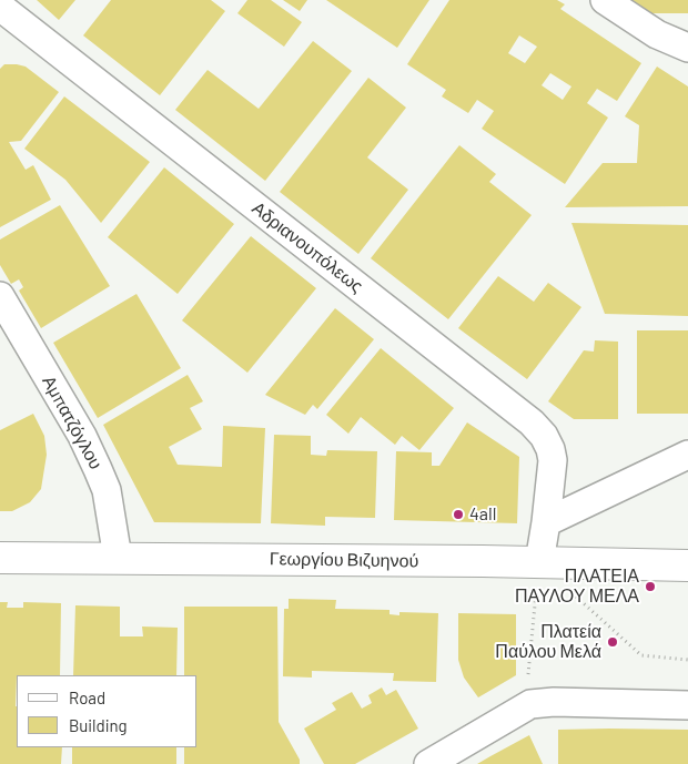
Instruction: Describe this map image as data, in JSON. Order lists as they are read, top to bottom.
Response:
{
  "streets": {
    "street": ["Αδριανουπόλεως", "Αμπατζόγλου", "Γεωργίου Βιζυηνού"]
  },
  "crossings": [
    ["Αμπατζόγλου", "Γεωργίου Βιζυηνού"]
  ],
  "places": ["4all", "ΠΛΑΤΕΙΑ ΠΑΥΛΟΥ ΜΕΛΑ", "Πλατεία Παύλου Μελά"],
  "legend": ["Road", "Building"]
}
